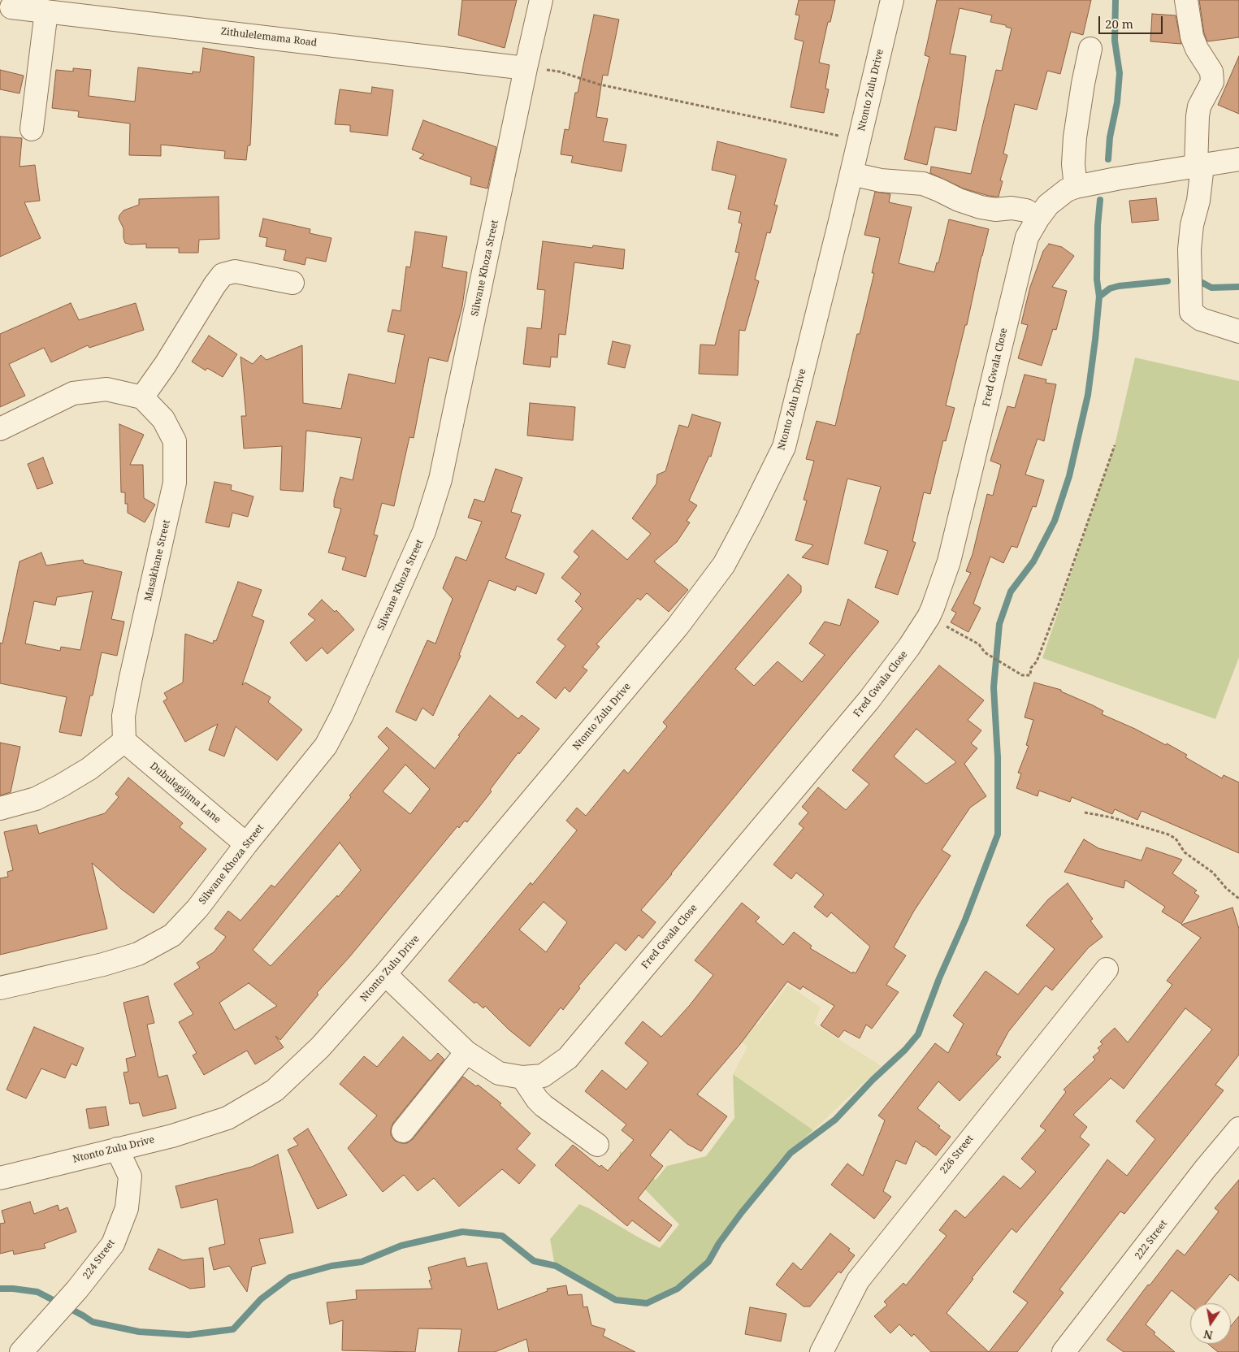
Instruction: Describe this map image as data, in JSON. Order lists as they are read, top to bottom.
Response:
{
  "streets": {
    "street": [
      "Zithulelemama Road",
      "Ntonto Zulu Drive",
      "Silwane Khoza Street",
      "Fred Gwala Close",
      "Masakhane Street",
      "Dubulegijima Lane",
      "226 Street",
      "222 Street",
      "224 Street"
    ]
  },
  "crossings": [
    ["Zithulelemama Road", "Silwane Khoza Street"],
    ["Ntonto Zulu Drive", "Fred Gwala Close"],
    ["Ntonto Zulu Drive", "224 Street"],
    ["Silwane Khoza Street", "Dubulegijima Lane"],
    ["Masakhane Street", "Dubulegijima Lane"]
  ],
  "scale_bar": "20 m",
  "north": "bottom"
}
